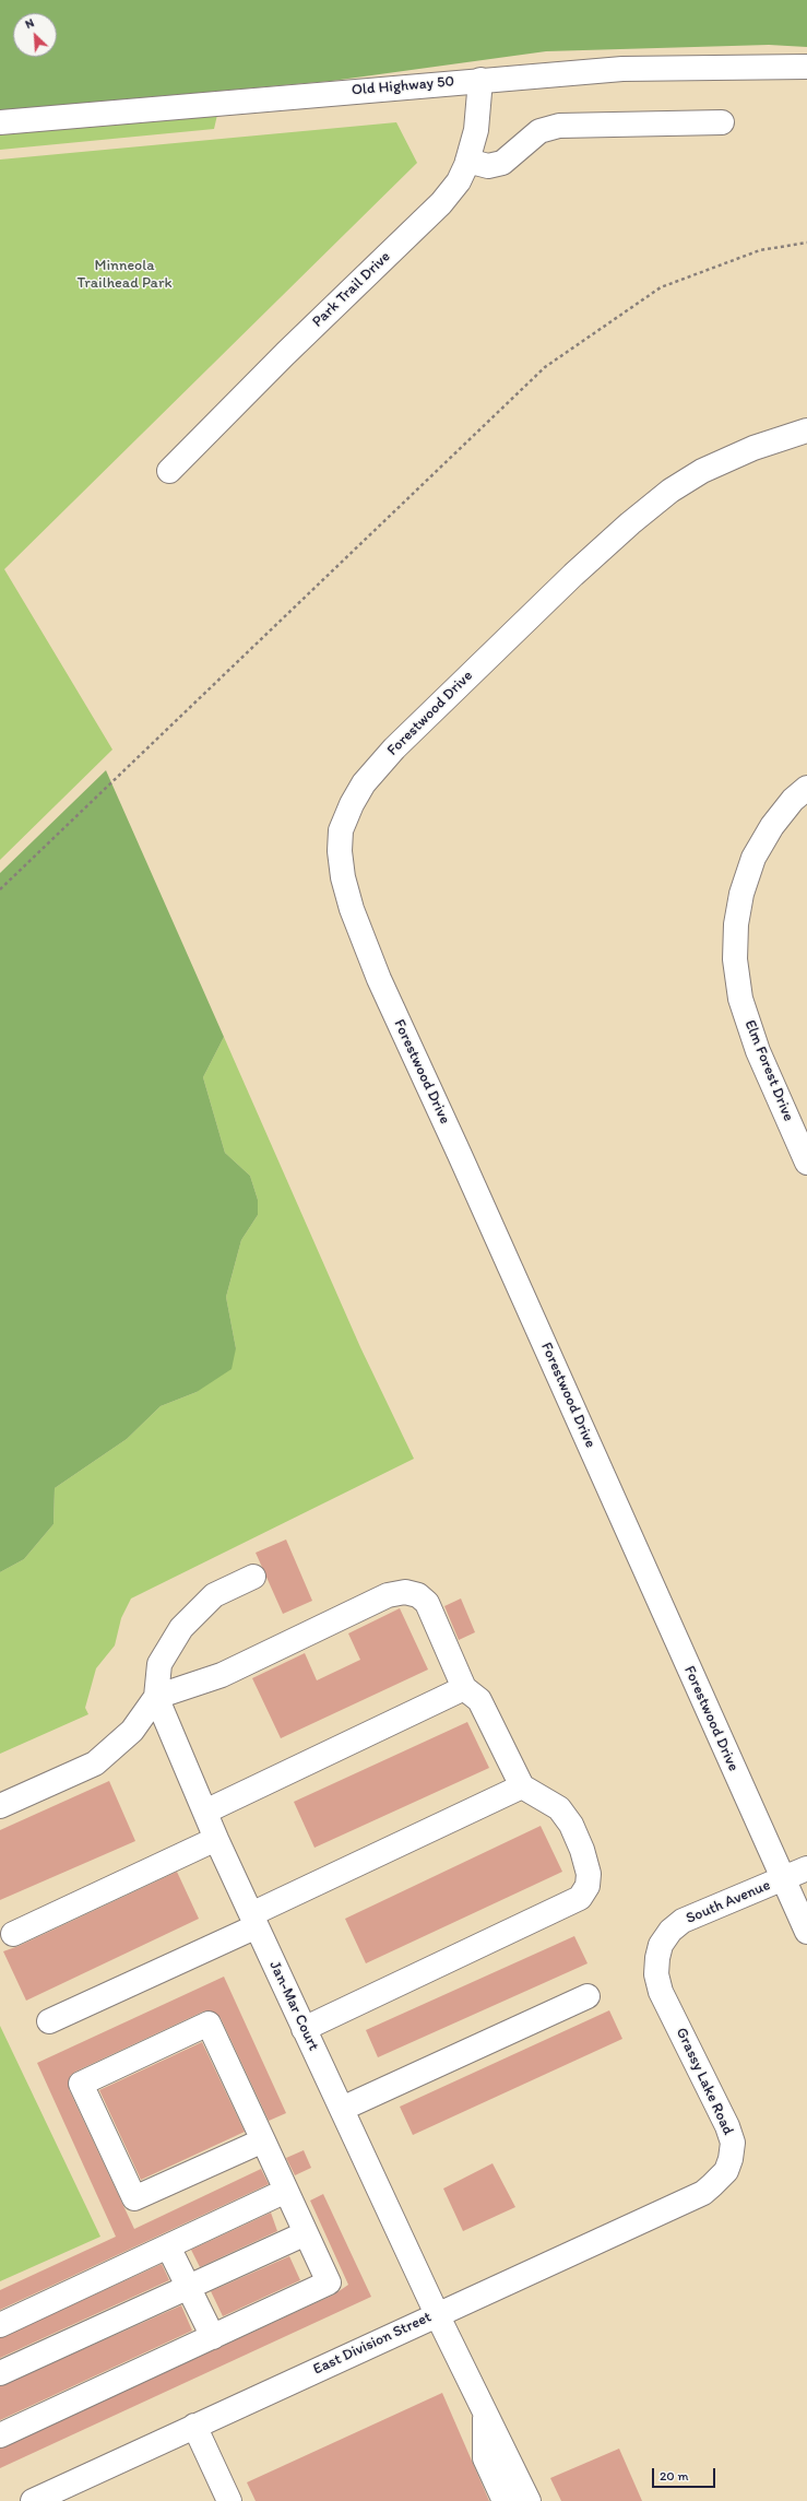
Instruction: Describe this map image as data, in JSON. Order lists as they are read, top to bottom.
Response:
{
  "streets": {
    "street": [
      "Old Highway 50",
      "Park Trail Drive",
      "Forestwood Drive",
      "Elm Forest Drive",
      "South Avenue",
      "Jan-Mar Court",
      "Grassy Lake Road",
      "East Division Street"
    ]
  },
  "crossings": [
    ["Old Highway 50", "Park Trail Drive"],
    ["Forestwood Drive", "South Avenue"],
    ["South Avenue", "Grassy Lake Road"],
    ["Jan-Mar Court", "East Division Street"],
    ["Grassy Lake Road", "East Division Street"]
  ],
  "parks": ["Minneola Trailhead Park"],
  "scale_bar": "20 m",
  "north": "top left"
}
